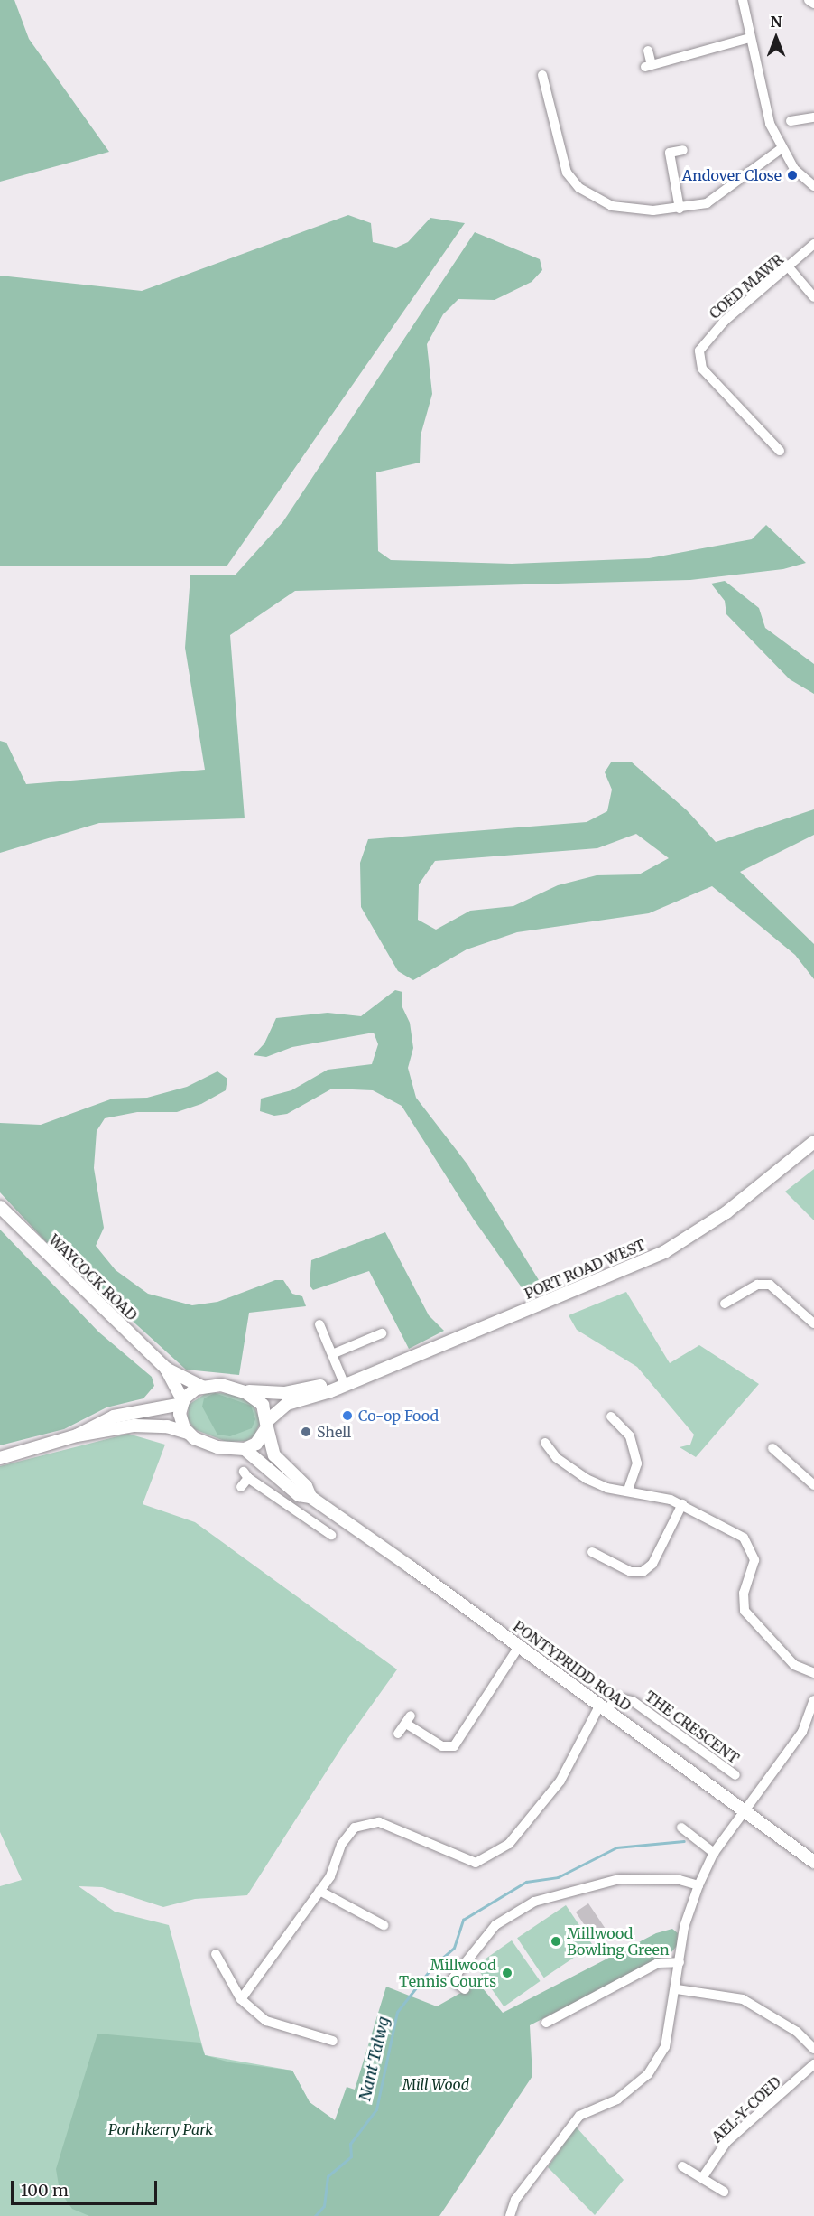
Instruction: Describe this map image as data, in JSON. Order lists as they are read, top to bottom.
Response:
{
  "streets": {
    "main road": ["PORT ROAD WEST", "WAYCOCK ROAD", "PONTYPRIDD ROAD"],
    "street": ["COED MAWR", "THE CRESCENT", "AEL-Y-COED"]
  },
  "crossings": [
    ["PORT ROAD WEST", "WAYCOCK ROAD"],
    ["PORT ROAD WEST", "PONTYPRIDD ROAD"],
    ["WAYCOCK ROAD", "PONTYPRIDD ROAD"],
    ["PONTYPRIDD ROAD", "THE CRESCENT"]
  ],
  "water": ["Nant Talwg"],
  "parks": ["Mill Wood", "Porthkerry Park"],
  "places": [
    "Andover Close",
    "Co-op Food",
    "Shell",
    "Millwood Bowling Green",
    "Millwood Tennis Courts"
  ],
  "scale_bar": "100 m",
  "north": "top"
}
